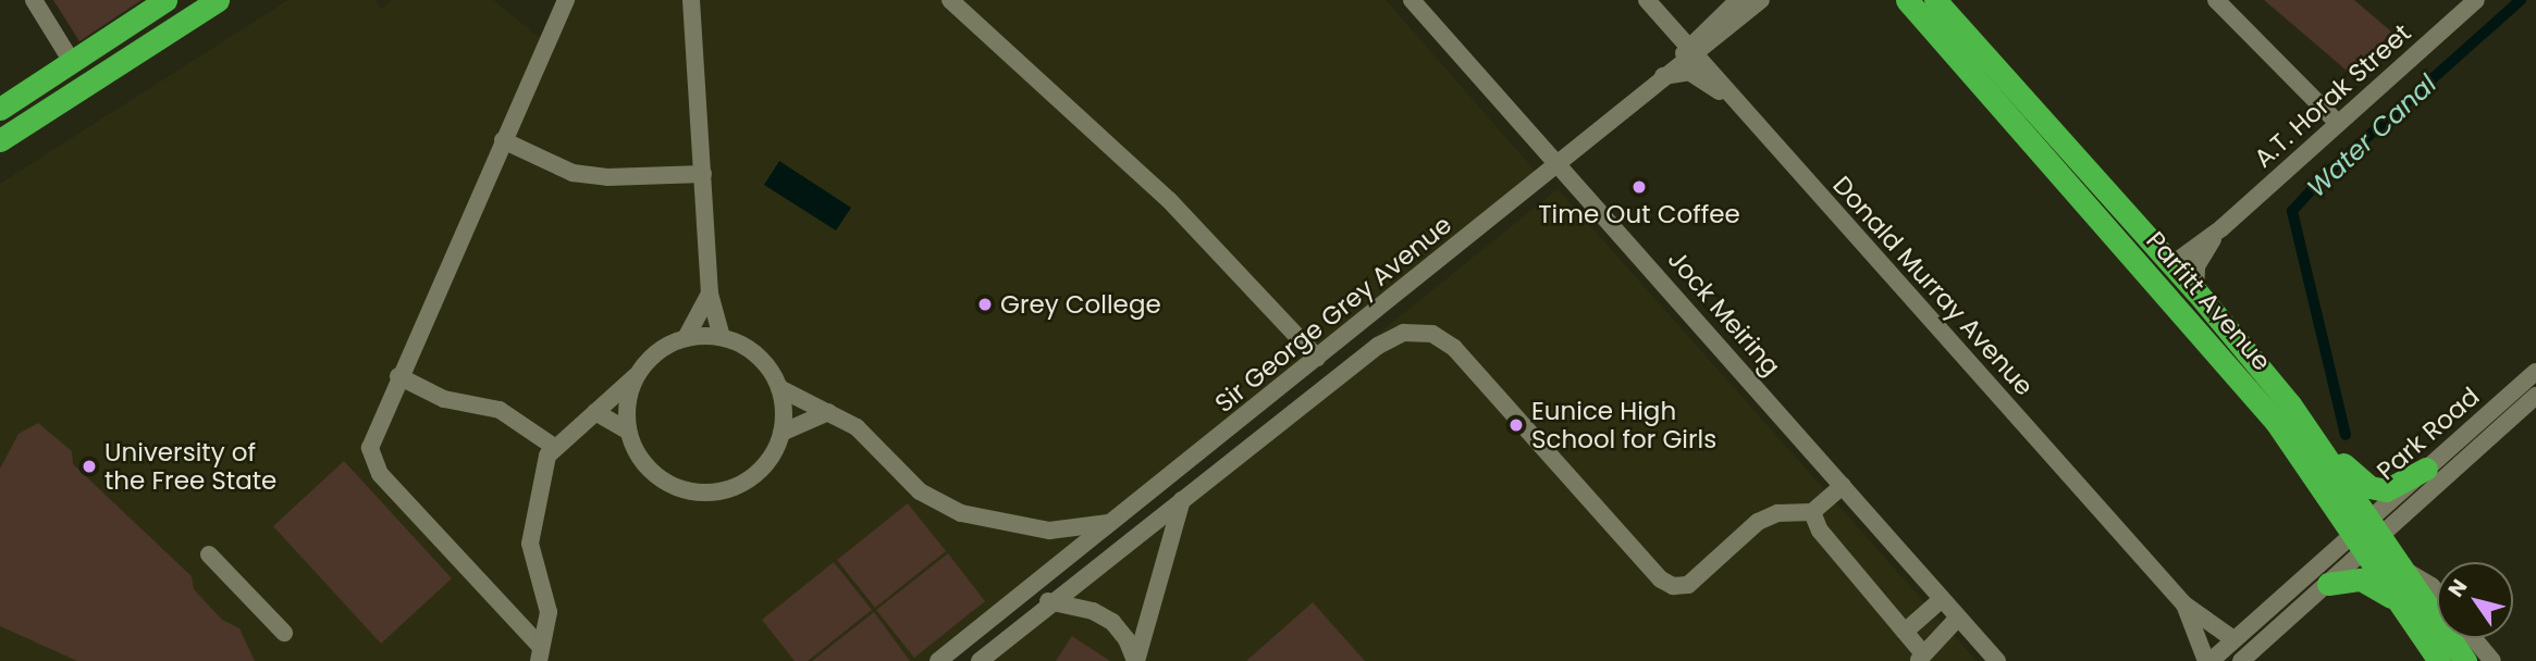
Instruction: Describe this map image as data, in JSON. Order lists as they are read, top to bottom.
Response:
{
  "streets": {
    "highway": ["Parfitt Avenue"],
    "street": [
      "A.T. Horak Street",
      "Donald Murray Avenue",
      "Jock Meiring",
      "Sir George Grey Avenue",
      "Park Road"
    ]
  },
  "crossings": [
    ["A.T. Horak Street", "Parfitt Avenue"],
    ["Donald Murray Avenue", "Sir George Grey Avenue"],
    ["Parfitt Avenue", "Park Road"],
    ["Jock Meiring", "Sir George Grey Avenue"]
  ],
  "water": ["Water Canal"],
  "places": [
    "Time Out Coffee",
    "Grey College",
    "Eunice High School for Girls",
    "University of the Free State"
  ],
  "north": "top left"
}
